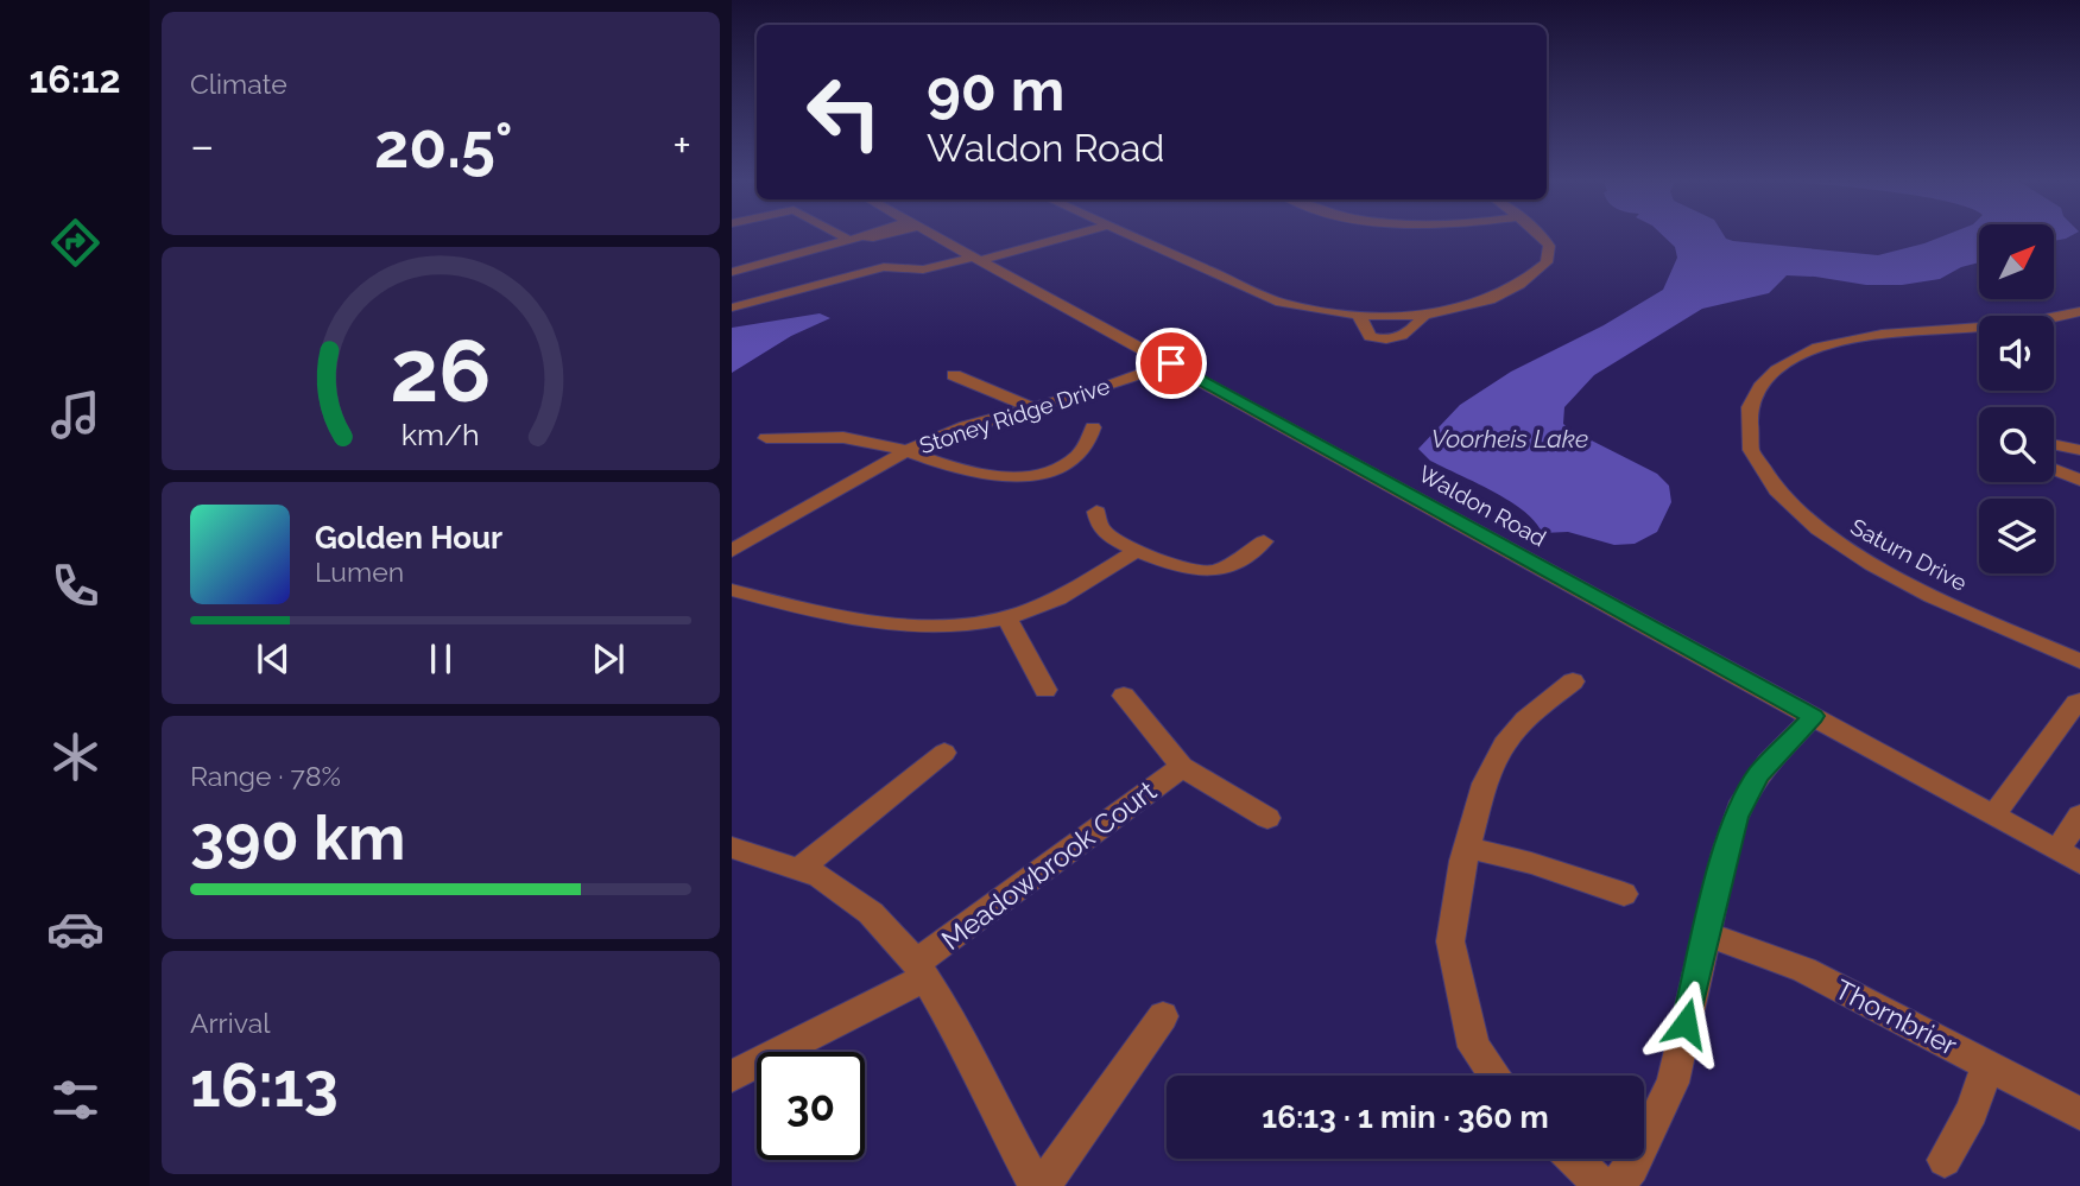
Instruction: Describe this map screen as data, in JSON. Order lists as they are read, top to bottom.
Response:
{
  "streets": {
    "street": [
      "Stoney Ridge Drive",
      "Waldon Road",
      "Saturn Drive",
      "Meadowbrook Court",
      "Thornbrier"
    ]
  },
  "crossings": [
    ["Stoney Ridge Drive", "Waldon Road"]
  ],
  "water": ["Voorheis Lake"],
  "north": "top right",
  "page": {
    "tabs": "16:12",
    "tile": [
      "Climate",
      ["Range · 78%", "390 km"],
      ["Arrival", "16:13"]
    ],
    "turn": ["90 m", "Waldon Road"],
    "heat": ["−", "20.5°", "+"],
    "song": ["Golden Hour", "Lumen"],
    "limit": "30",
    "trip": "16:13 · 1 min · 360 m",
    "gauge": ["26", "km/h"]
  }
}
